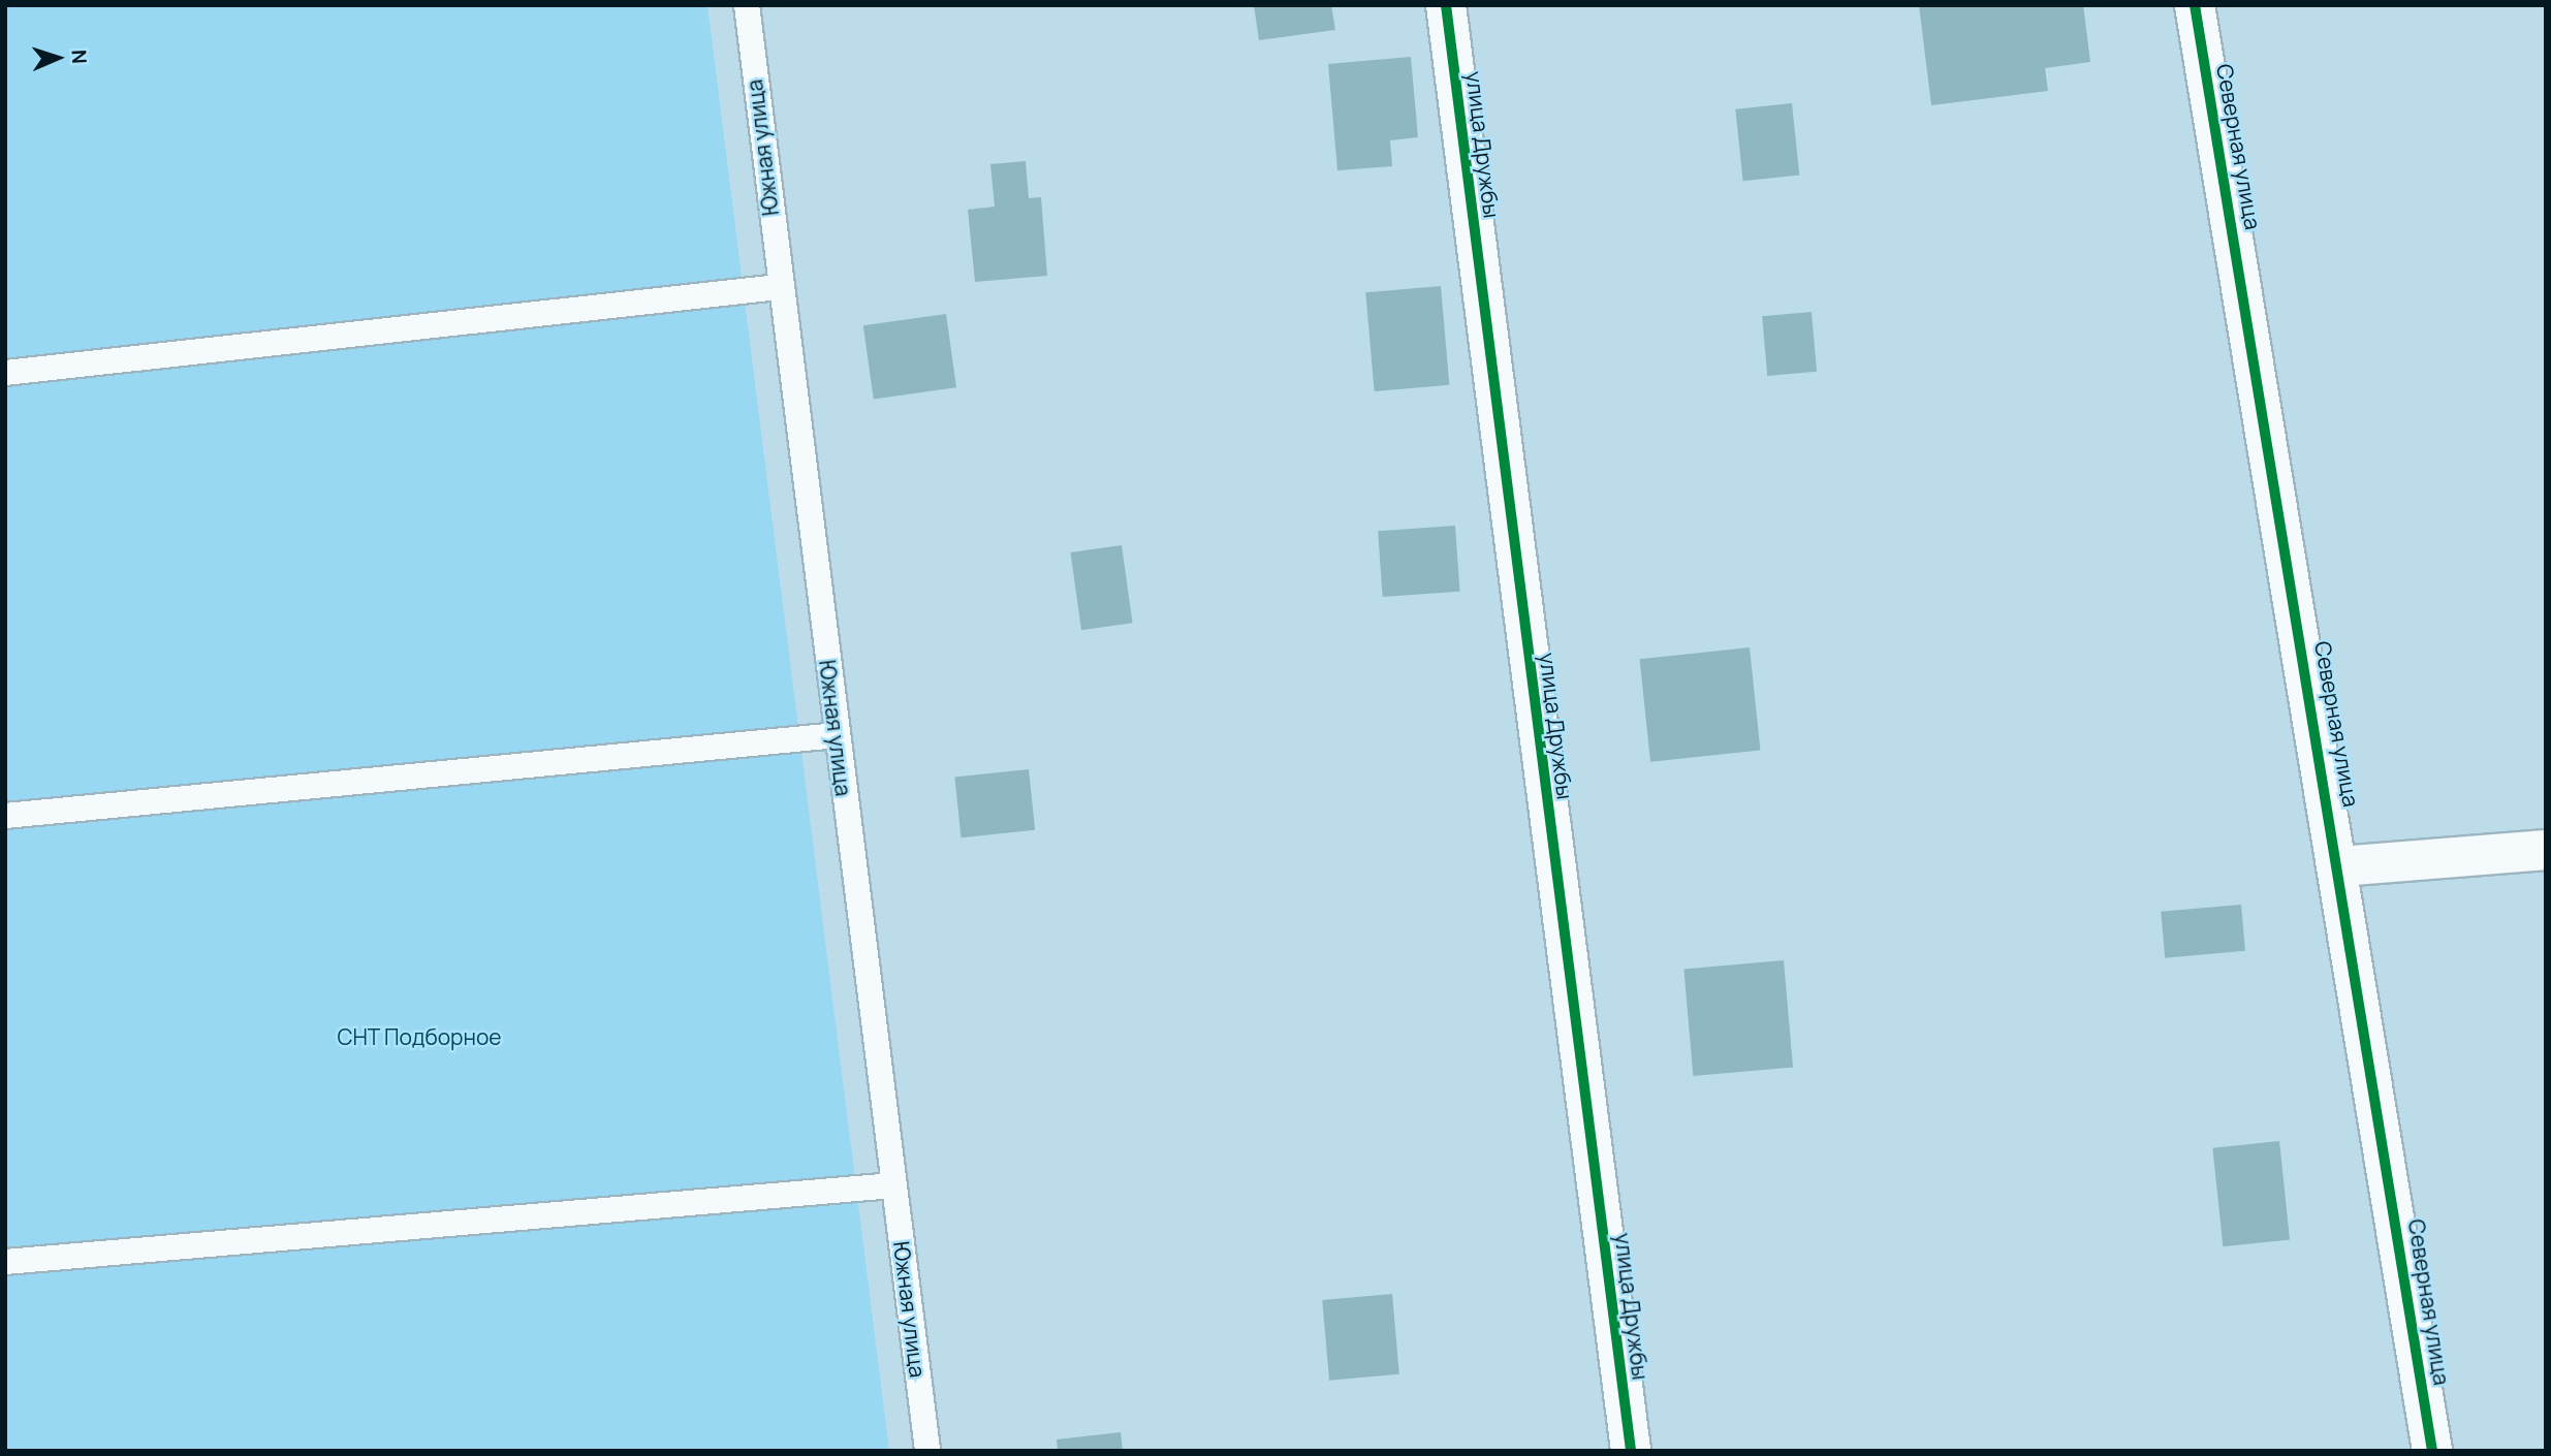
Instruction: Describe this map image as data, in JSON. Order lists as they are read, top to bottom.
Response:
{
  "streets": {
    "street": ["улица Дружбы", "Северная улица"],
    "lane": ["Южная улица"]
  },
  "parks": ["СНТ Подборное"],
  "north": "right"
}
